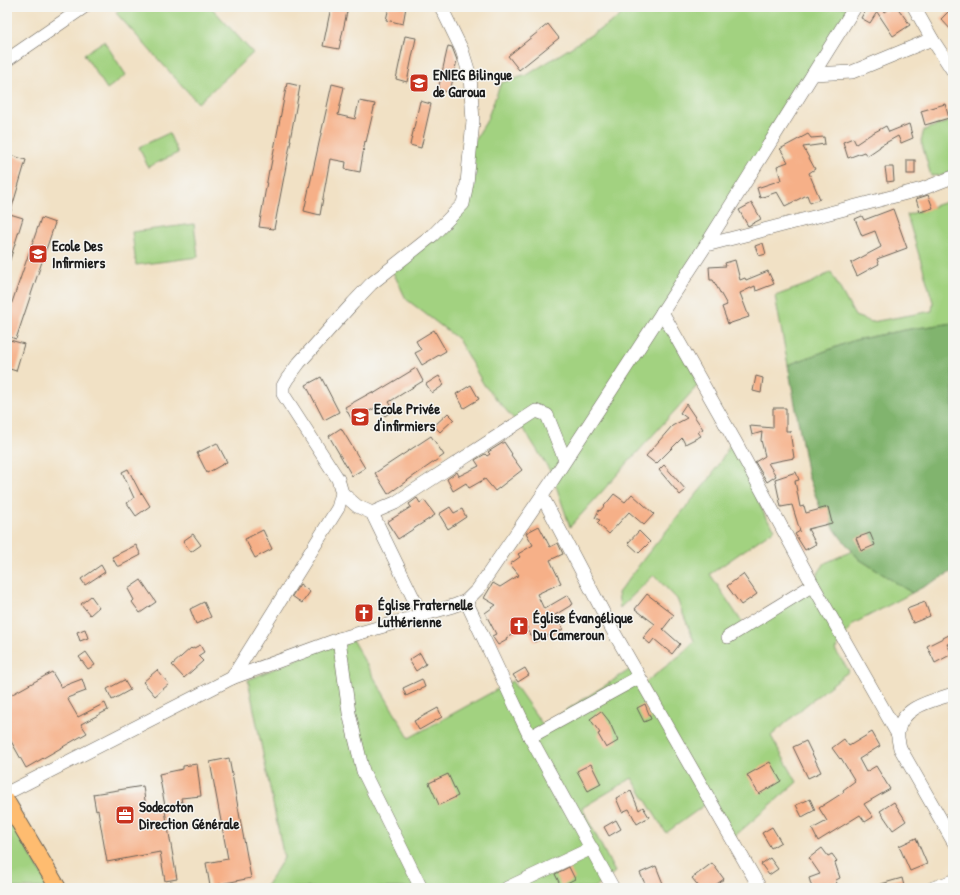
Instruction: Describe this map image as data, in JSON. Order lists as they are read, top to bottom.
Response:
{
  "places": {
    "school or university": ["ENIEG Bilingue de Garoua", "Ecole Des Infirmiers", "Ecole Privée d'infirmiers"],
    "church": ["Église Fraternelle Luthérienne", "Église Évangélique Du Cameroun"],
    "office": ["Sodecoton Direction Générale"]
  }
}
